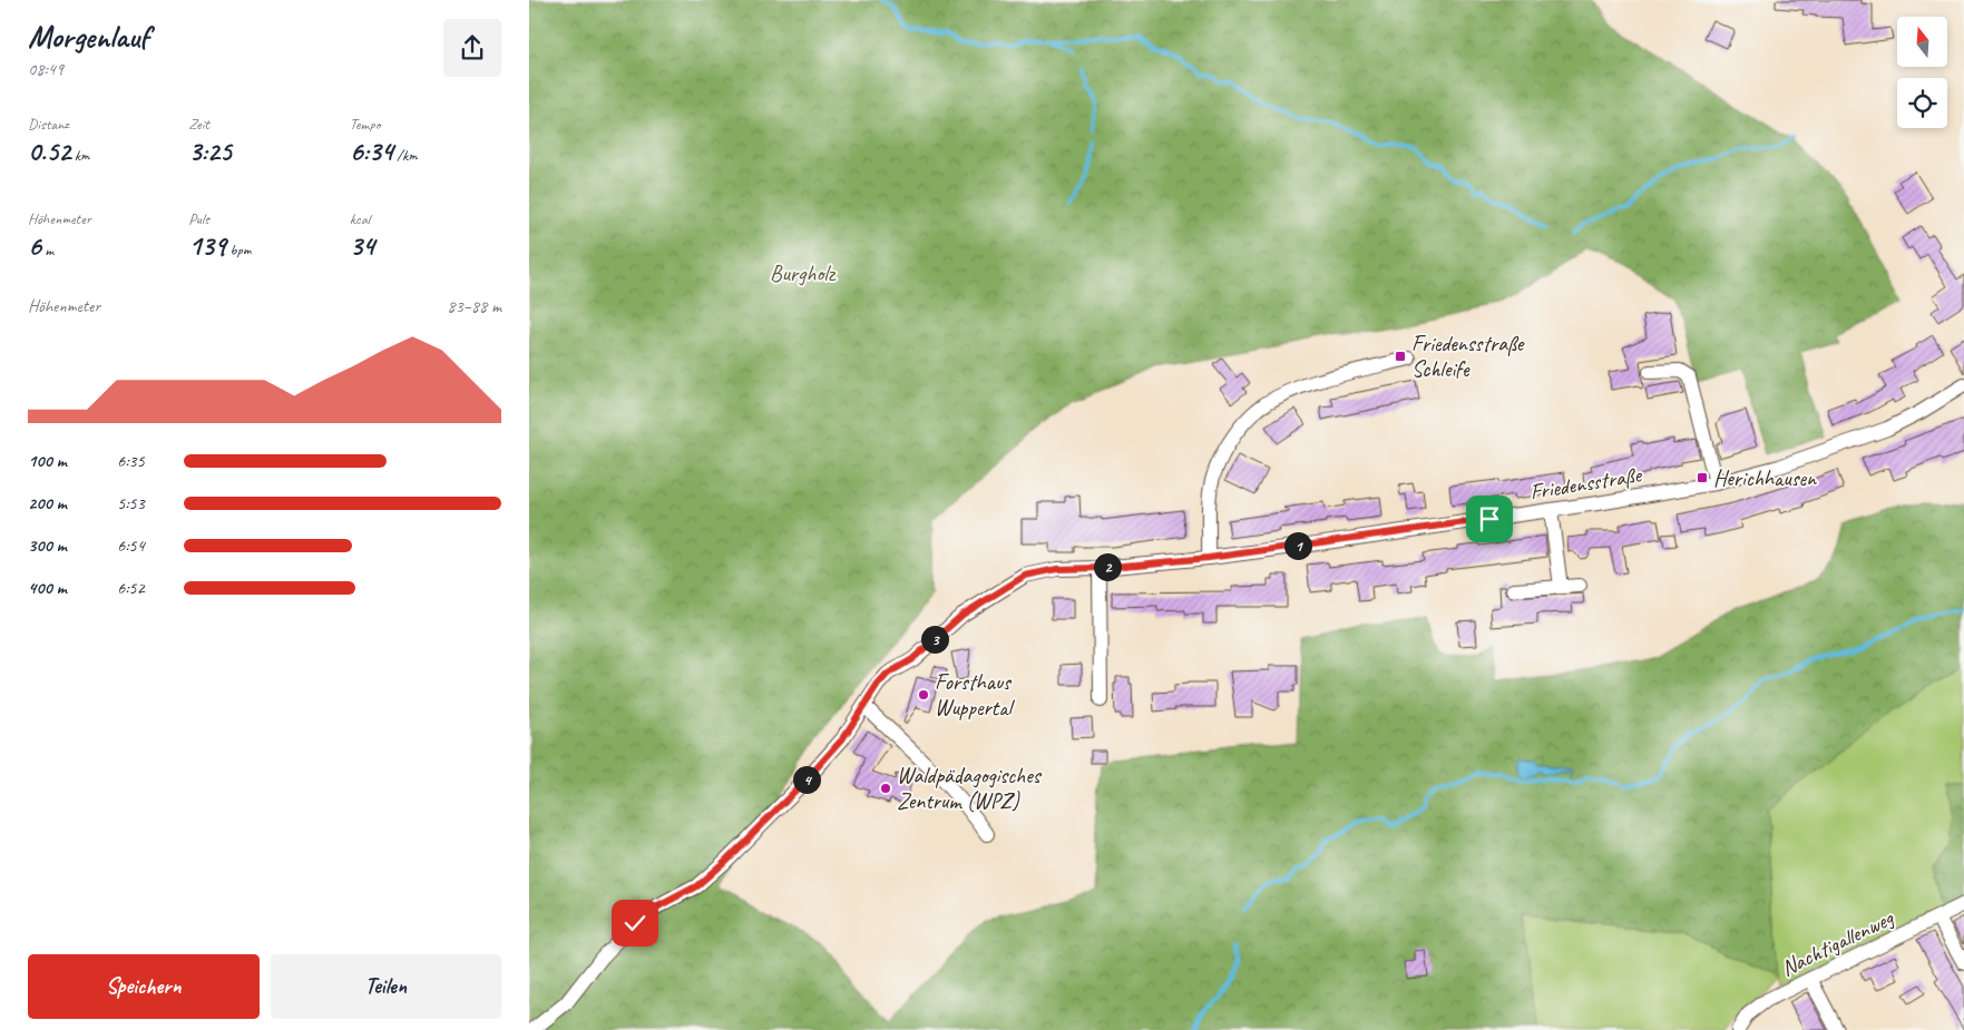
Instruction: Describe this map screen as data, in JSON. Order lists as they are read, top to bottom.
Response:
{
  "streets": {
    "street": ["Friedensstraße", "Nachtigallenweg"]
  },
  "parks": ["Burgholz"],
  "places": {
    "transit": ["Friedensstraße Schleife", "Herichhausen"],
    "other": ["Forsthaus Wuppertal", "Waldpädagogisches Zentrum (WPZ)"]
  },
  "north": "top",
  "page": {
    "heading": ["Morgenlauf", "08:49"],
    "stats": [
      ["Distanz", "0.52 km"],
      ["Zeit", "3:25"],
      ["Tempo", "6:34 /km"],
      ["Höhenmeter", "6 m"],
      ["Puls", "139 bpm"],
      ["kcal", "34"]
    ],
    "chart": ["Höhenmeter", "83–88 m"],
    "list": [
      {
        "name": "100 m",
        "note": "6:35"
      },
      {
        "name": "200 m",
        "note": "5:53"
      },
      {
        "name": "300 m",
        "note": "6:54"
      },
      {
        "name": "400 m",
        "note": "6:52"
      }
    ],
    "pins": [
      "1",
      "2",
      "3",
      "4"
    ],
    "buttons": ["Speichern", "Teilen"]
  }
}
